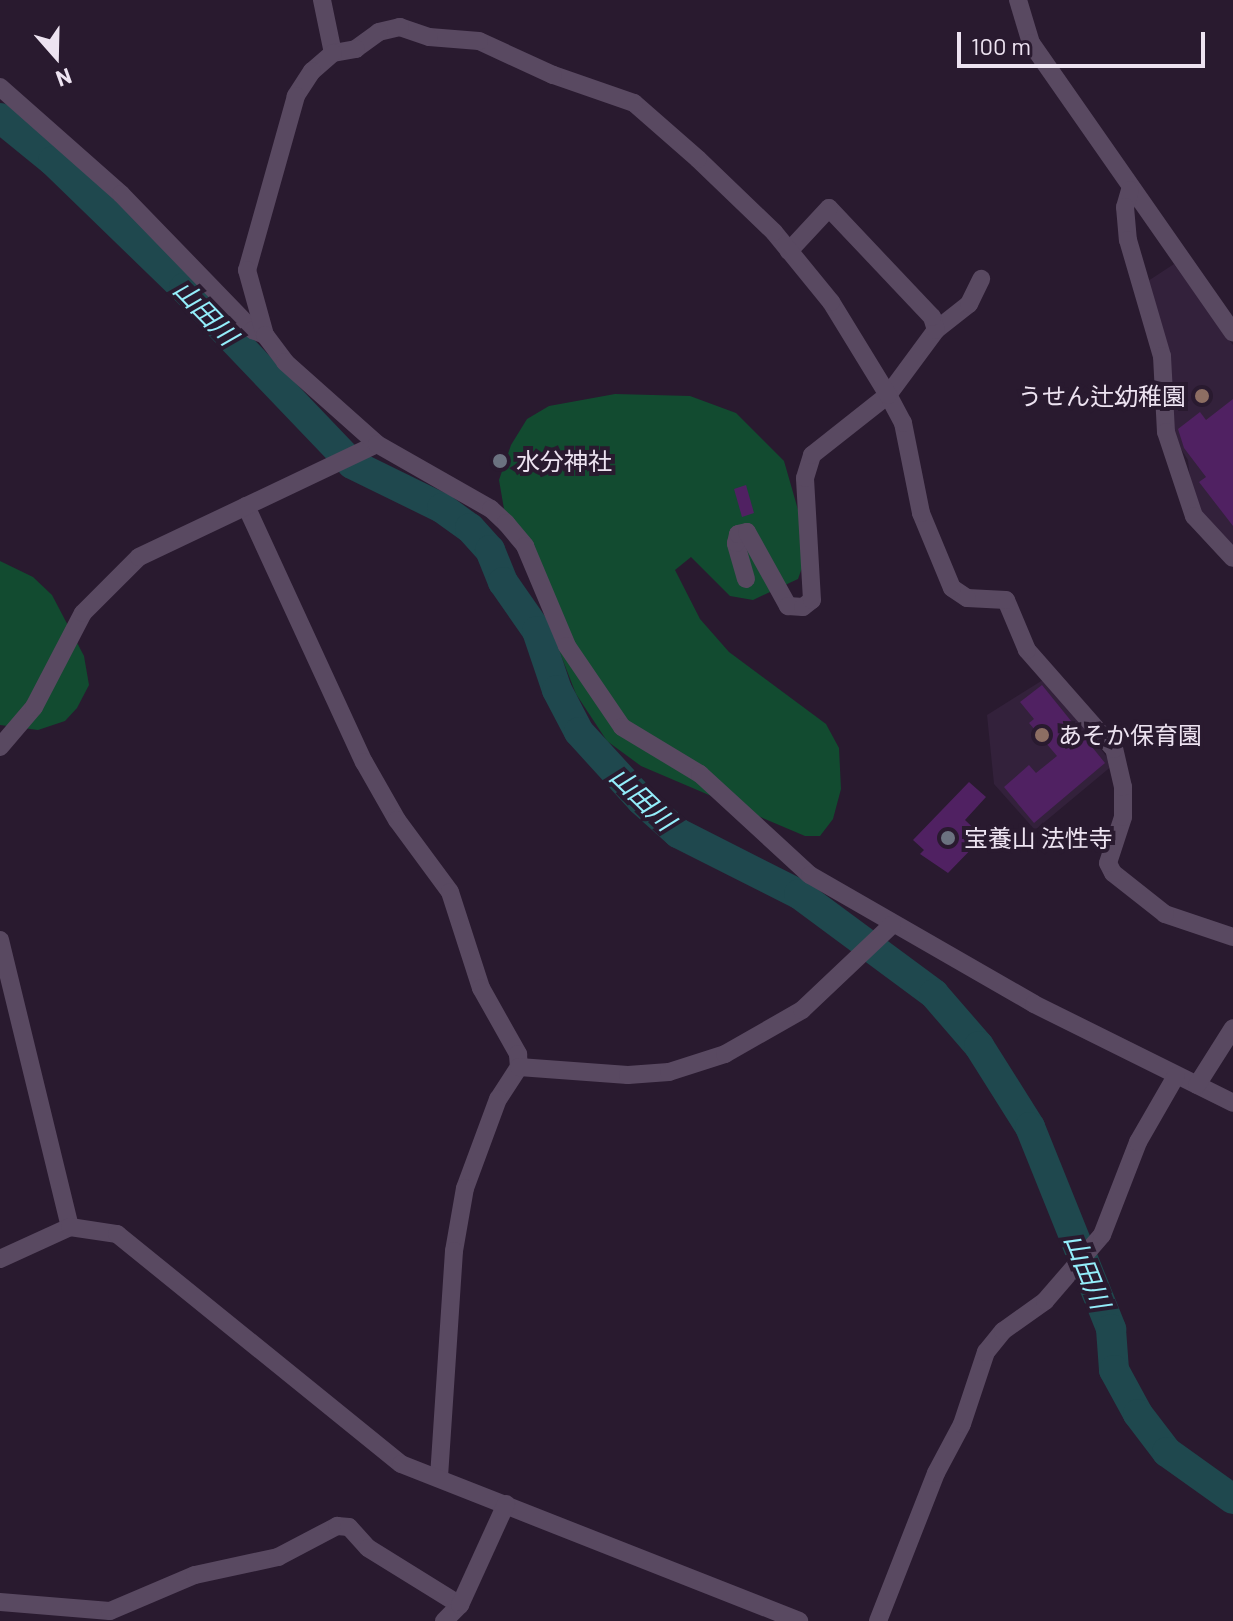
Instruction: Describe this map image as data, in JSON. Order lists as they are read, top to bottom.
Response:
{
  "water": ["山田川"],
  "places": [
    "うせん辻幼稚園",
    "水分神社",
    "あそか保育園",
    "宝養山 法性寺"
  ],
  "scale_bar": "100 m",
  "north": "bottom"
}
